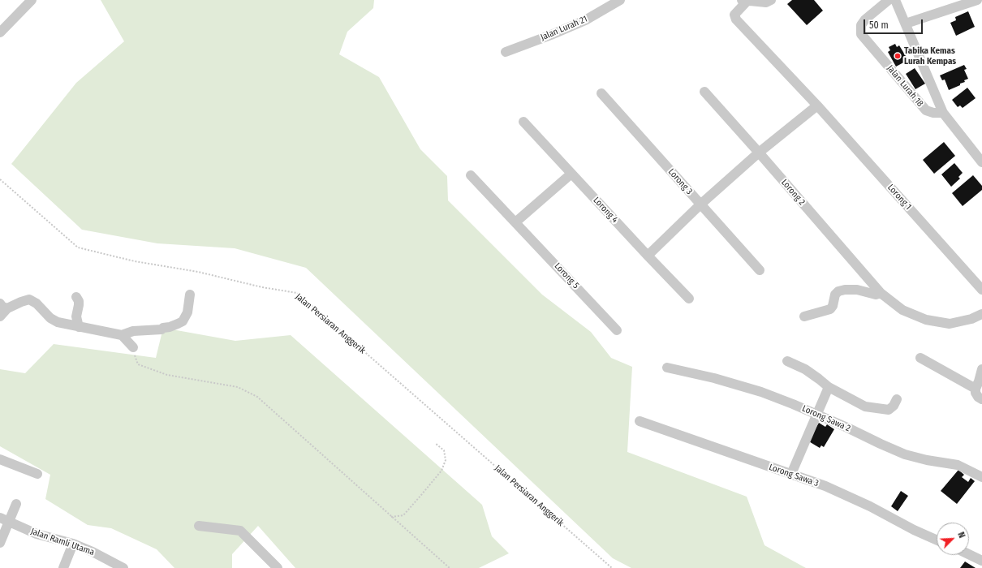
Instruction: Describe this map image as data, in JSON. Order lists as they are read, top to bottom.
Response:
{
  "streets": {
    "street": [
      "Jalan Lurah 21",
      "Jalan Lurah 18",
      "Lorong 3",
      "Lorong 2",
      "Lorong 1",
      "Lorong 4",
      "Lorong 5",
      "Lorong Sawa 2",
      "Lorong Sawa 3",
      "Jalan Ramli Utama"
    ],
    "path": ["Jalan Persiaran Anggerik"]
  },
  "places": ["Tabika Kemas Lurah Kempas"],
  "scale_bar": "50 m",
  "north": "top right"
}
